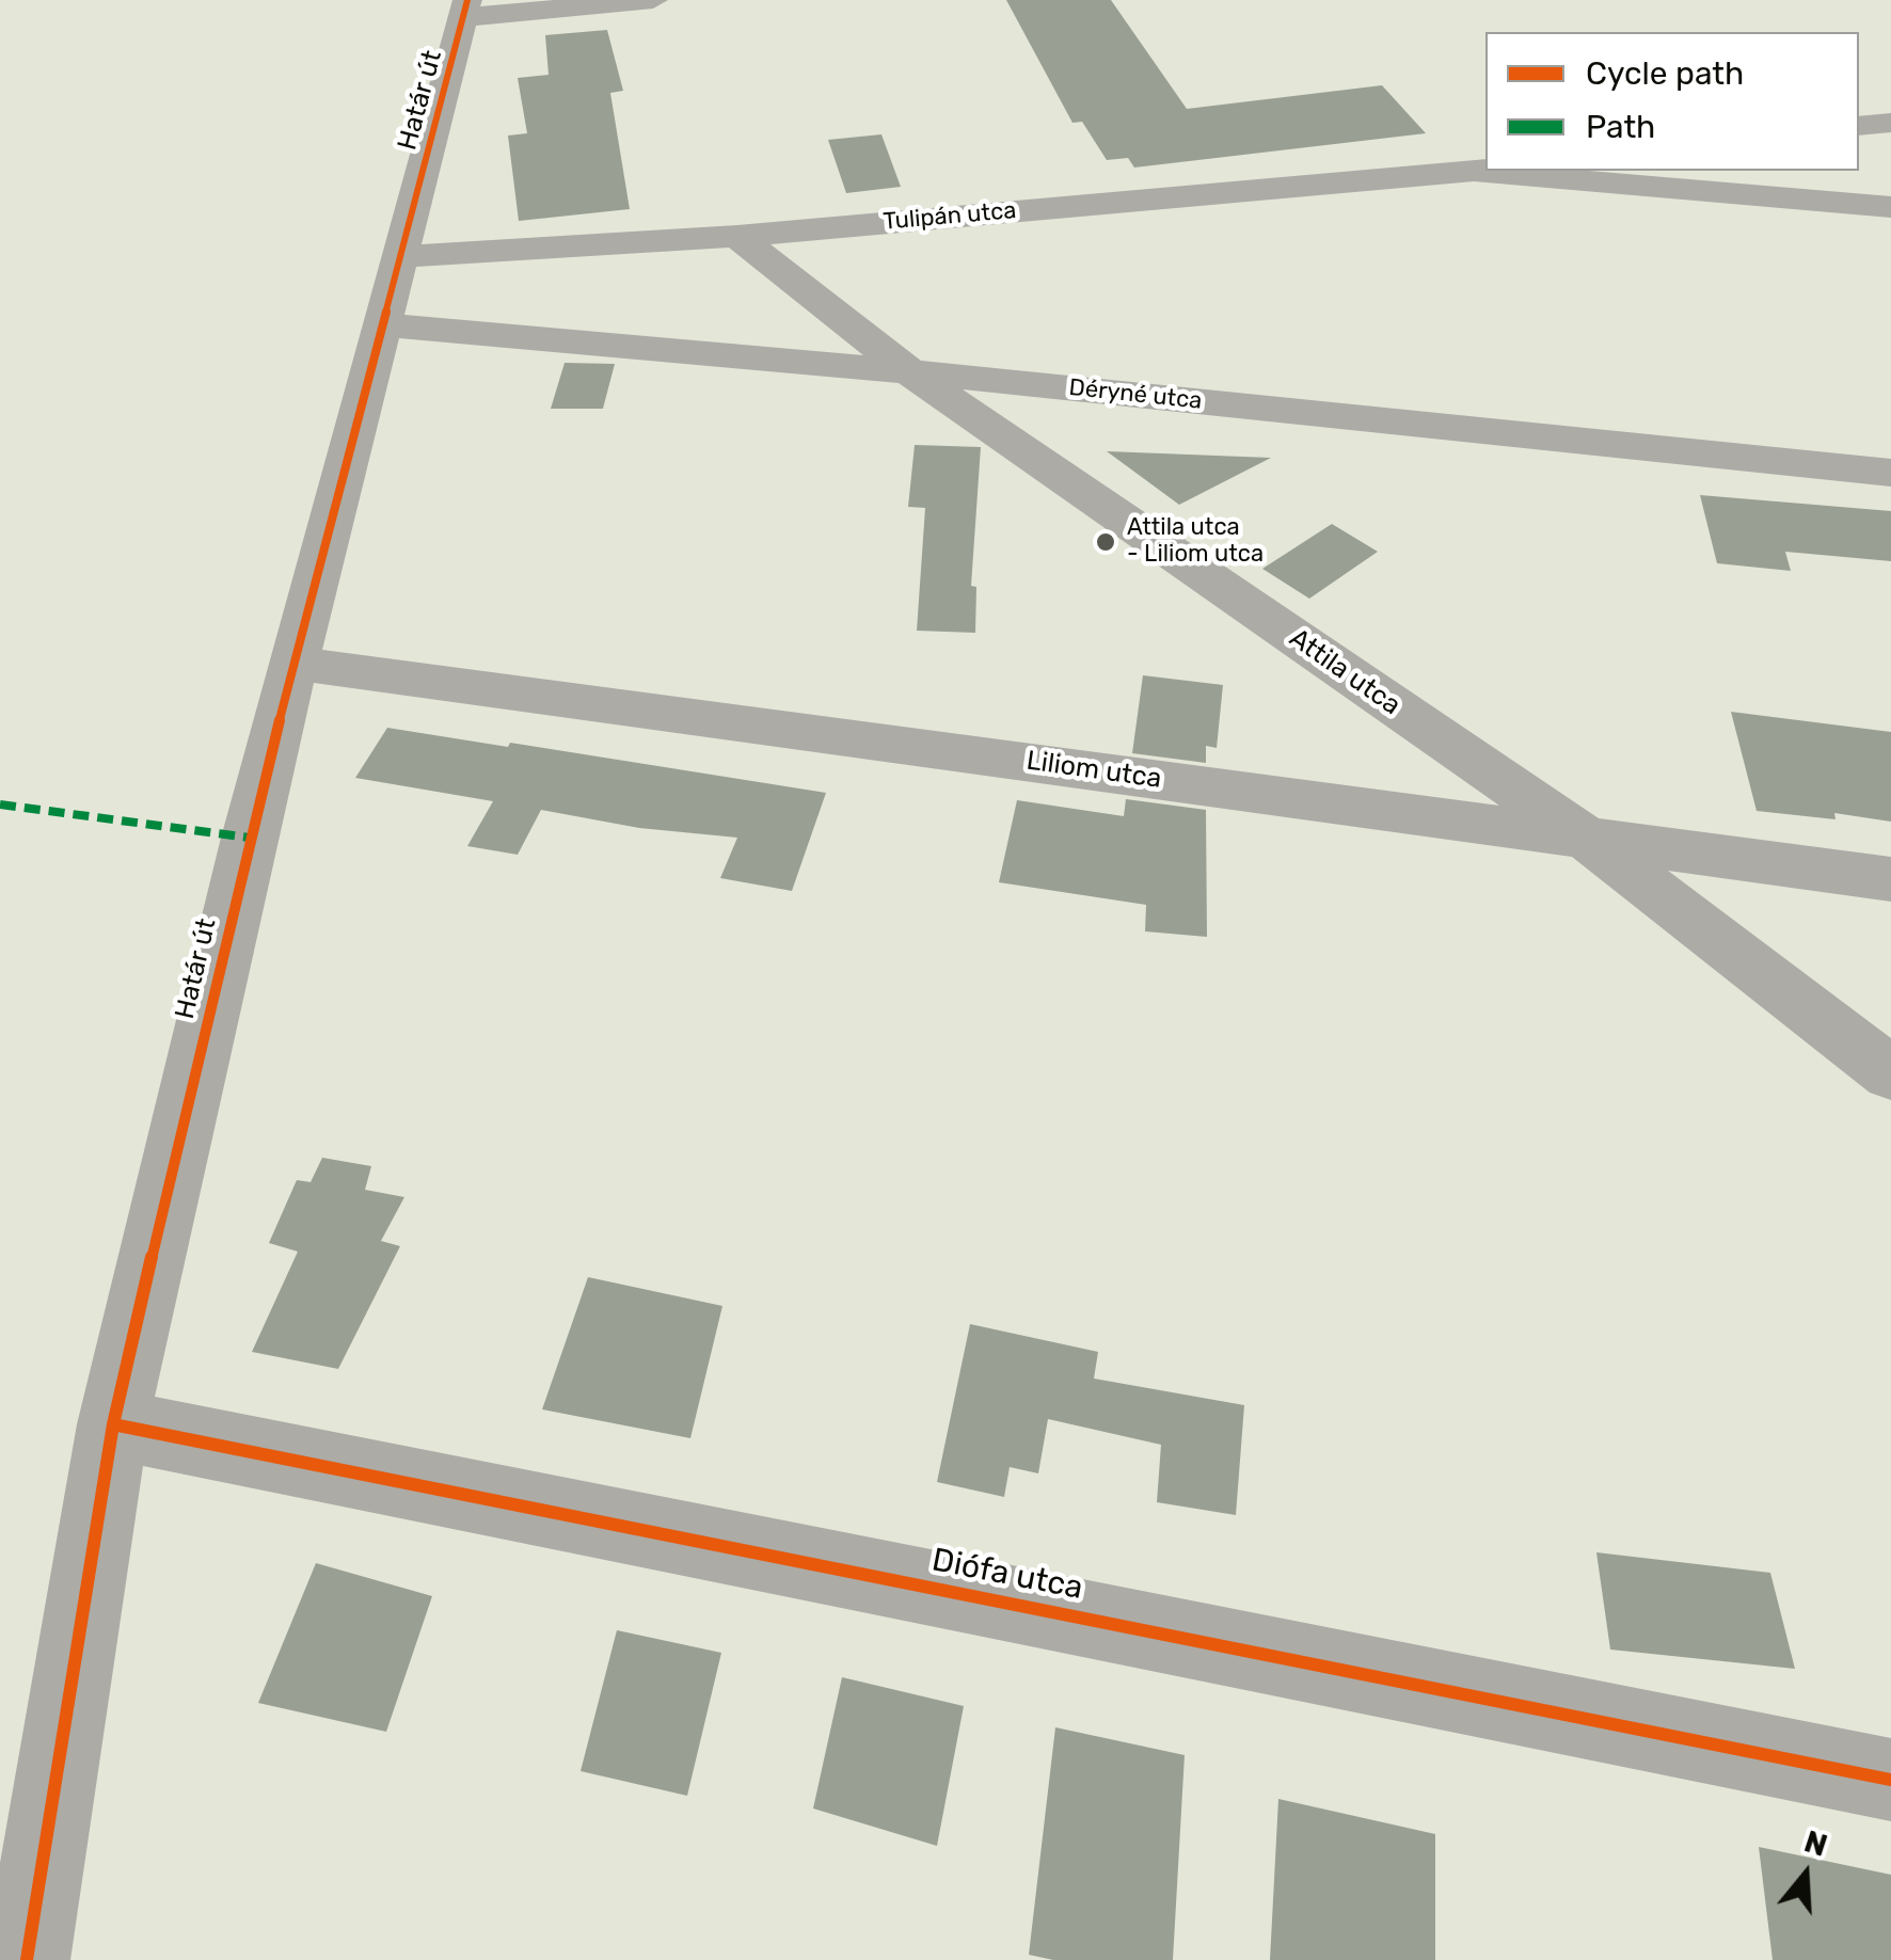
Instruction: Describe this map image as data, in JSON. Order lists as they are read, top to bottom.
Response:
{
  "streets": {
    "street": [
      "Határ út",
      "Tulipán utca",
      "Déryné utca",
      "Attila utca",
      "Liliom utca",
      "Diófa utca"
    ]
  },
  "crossings": [
    ["Határ út", "Tulipán utca"],
    ["Határ út", "Déryné utca"],
    ["Határ út", "Liliom utca"],
    ["Határ út", "Diófa utca"],
    ["Tulipán utca", "Attila utca"],
    ["Déryné utca", "Attila utca"],
    ["Attila utca", "Liliom utca"]
  ],
  "places": ["Attila utca - Liliom utca"],
  "legend": ["Cycle path", "Path"],
  "north": "top"
}
